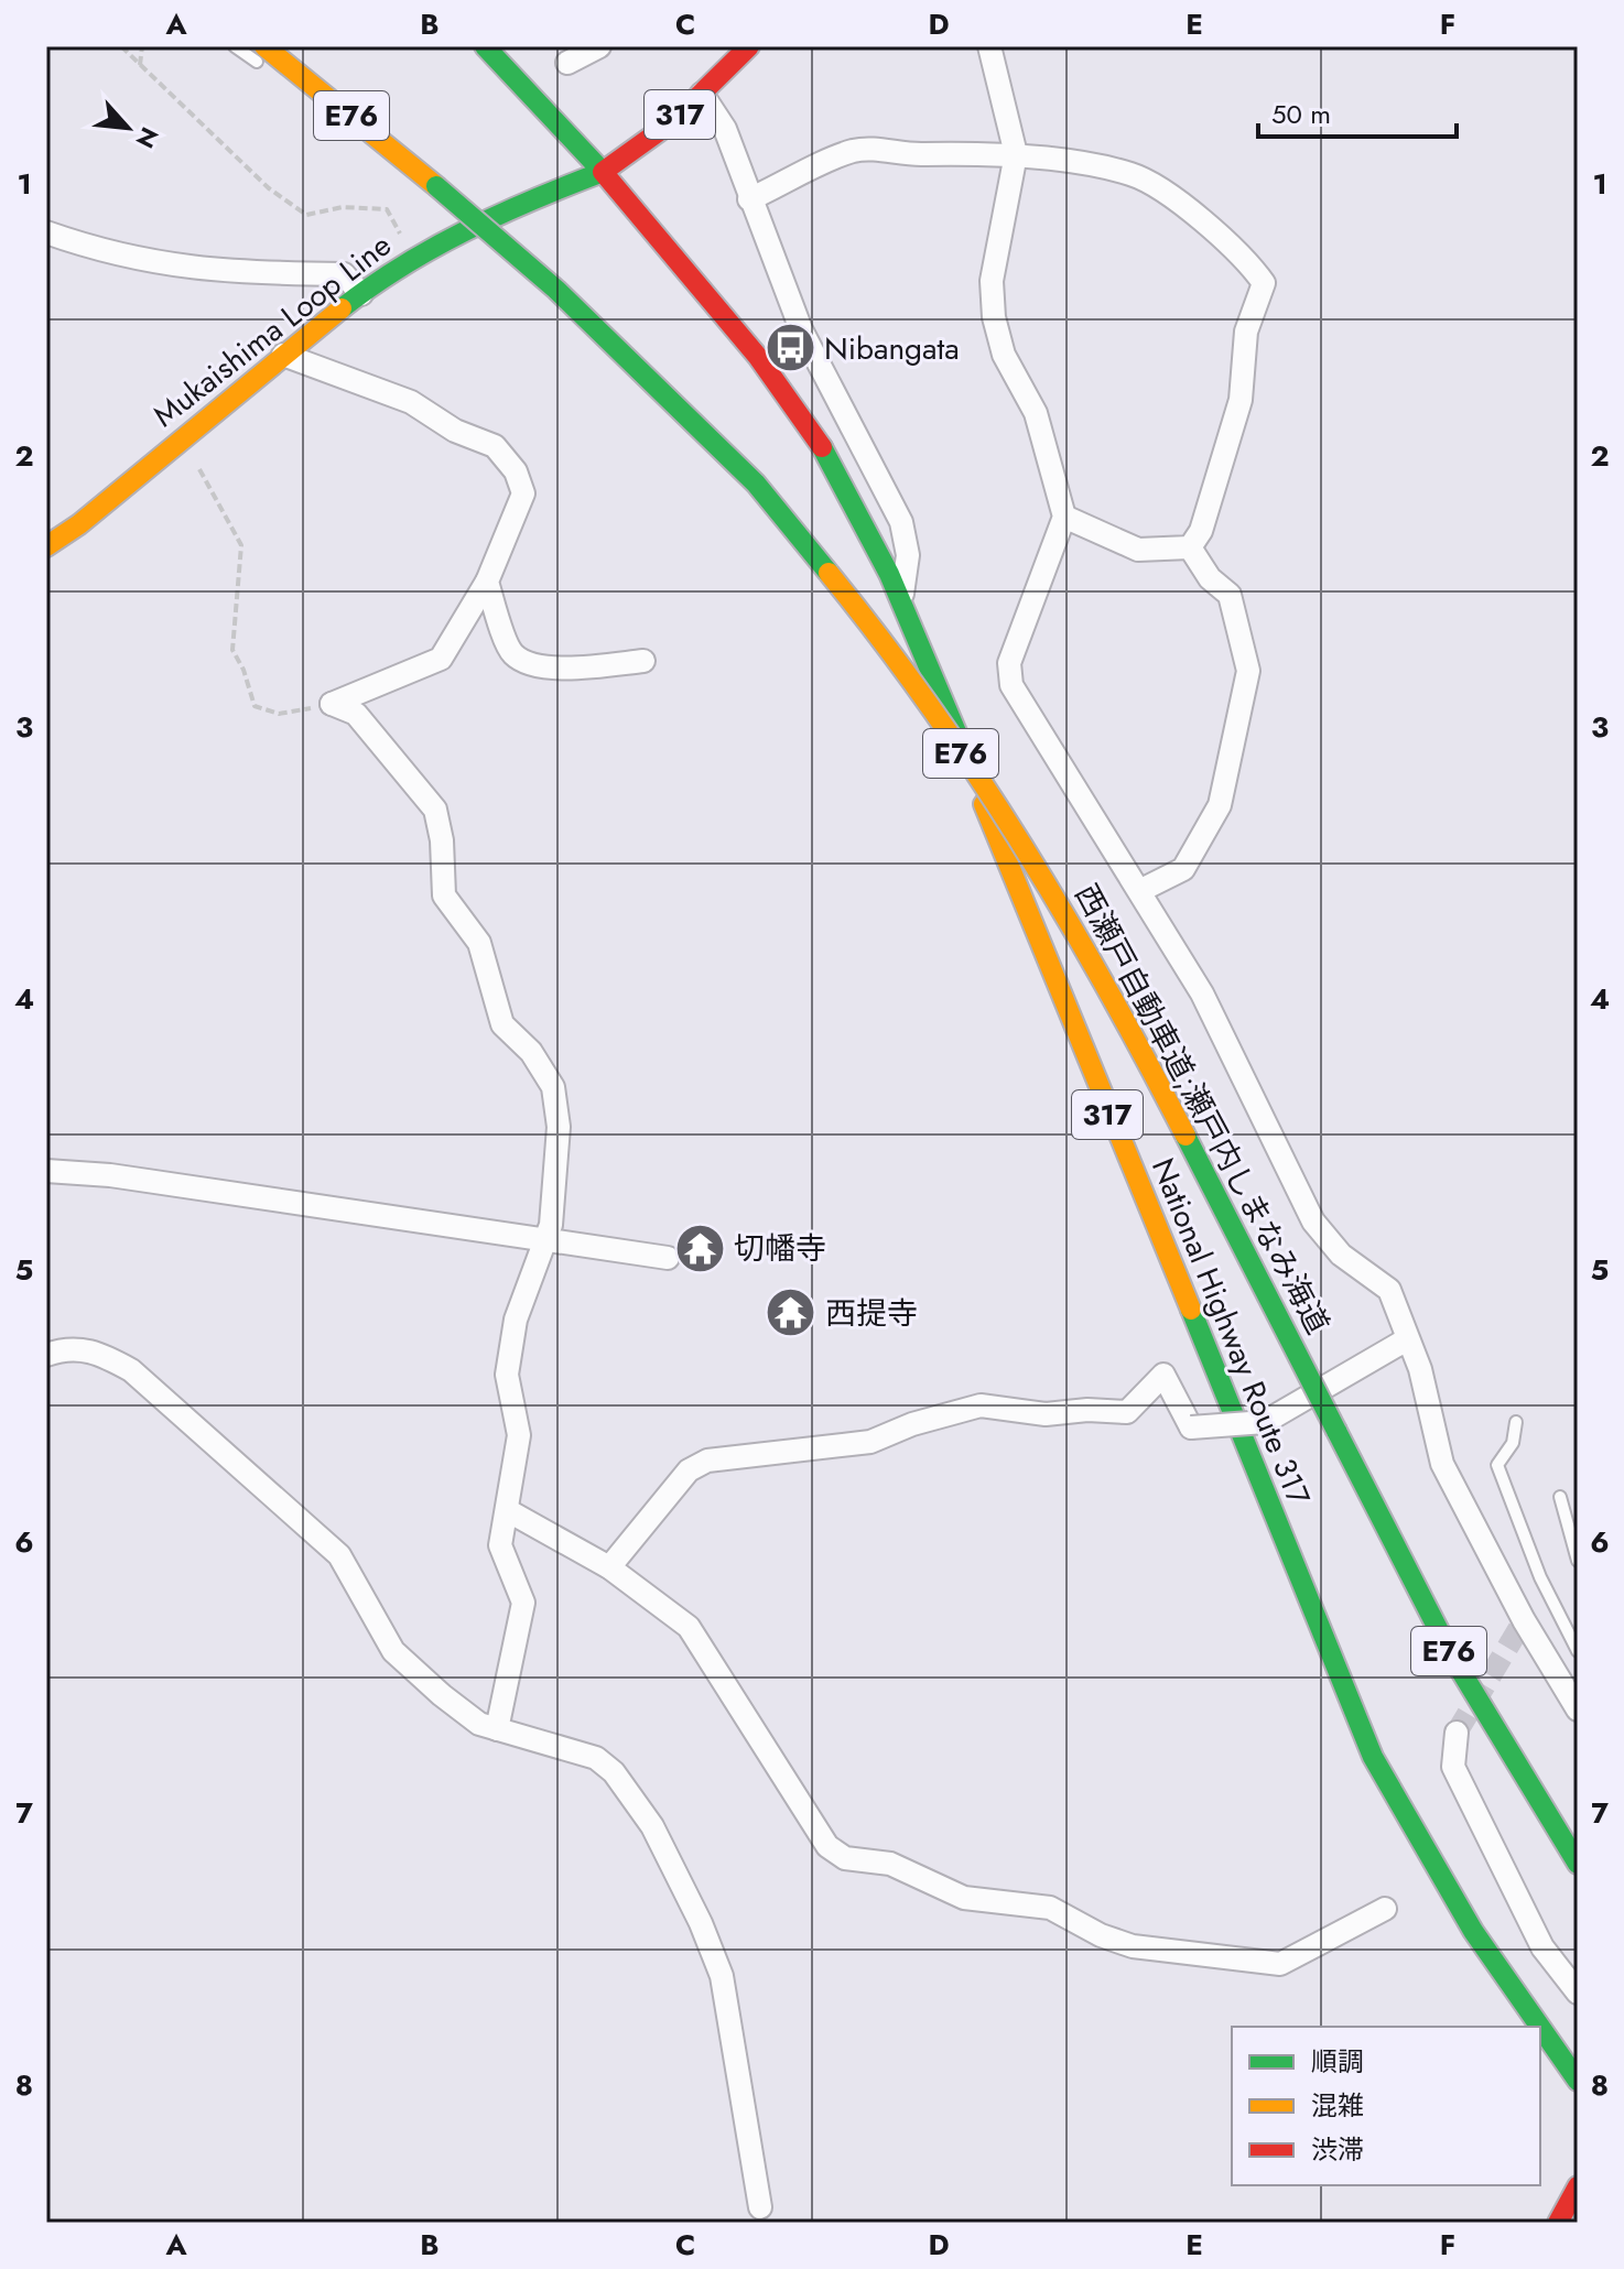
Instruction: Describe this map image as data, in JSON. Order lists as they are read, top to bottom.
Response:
{
  "streets": {
    "main road": [
      "317",
      "E76",
      "Mukaishima Loop Line",
      "西瀬戸自動車道;瀬戸内しまなみ海道",
      "National Highway Route 317"
    ]
  },
  "crossings": [
    ["317", "Mukaishima Loop Line"],
    ["317", "National Highway Route 317"],
    ["Mukaishima Loop Line", "National Highway Route 317"]
  ],
  "places": {
    "bus stop": ["Nibangata"],
    "temple": ["切幡寺", "西提寺"]
  },
  "legend": ["順調", "混雑", "渋滞"],
  "scale_bar": "50 m",
  "north": "bottom right",
  "grid": {
    "columns": [
      "A",
      "B",
      "C",
      "D",
      "E",
      "F"
    ],
    "rows": [
      "1",
      "2",
      "3",
      "4",
      "5",
      "6",
      "7",
      "8"
    ]
  }
}
